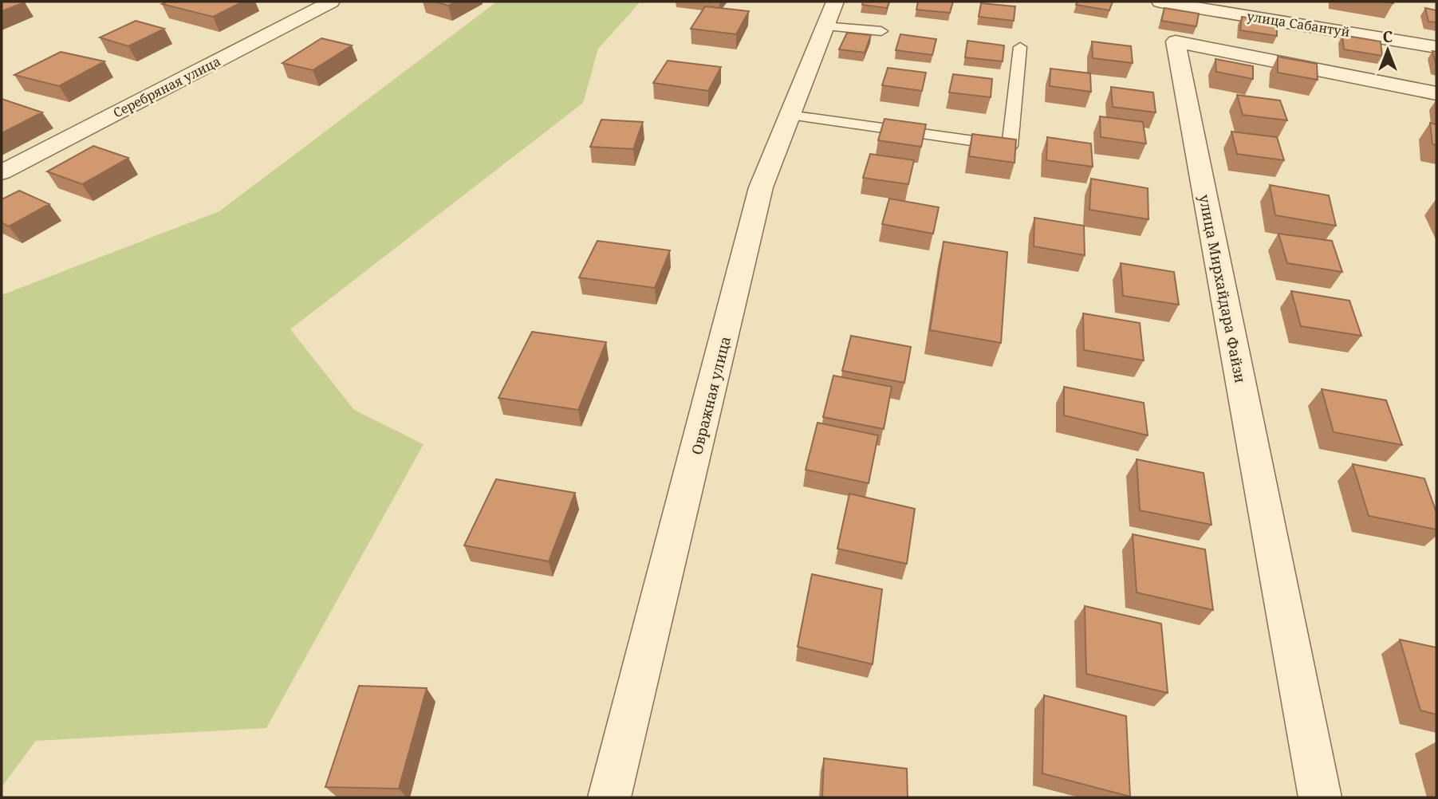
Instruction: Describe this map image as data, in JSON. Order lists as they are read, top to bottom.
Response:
{
  "streets": {
    "street": [
      "улица Сабантуй",
      "Серебряная улица",
      "улица Мирхайдара Файзи",
      "Овражная улица"
    ]
  },
  "north": "top"
}
